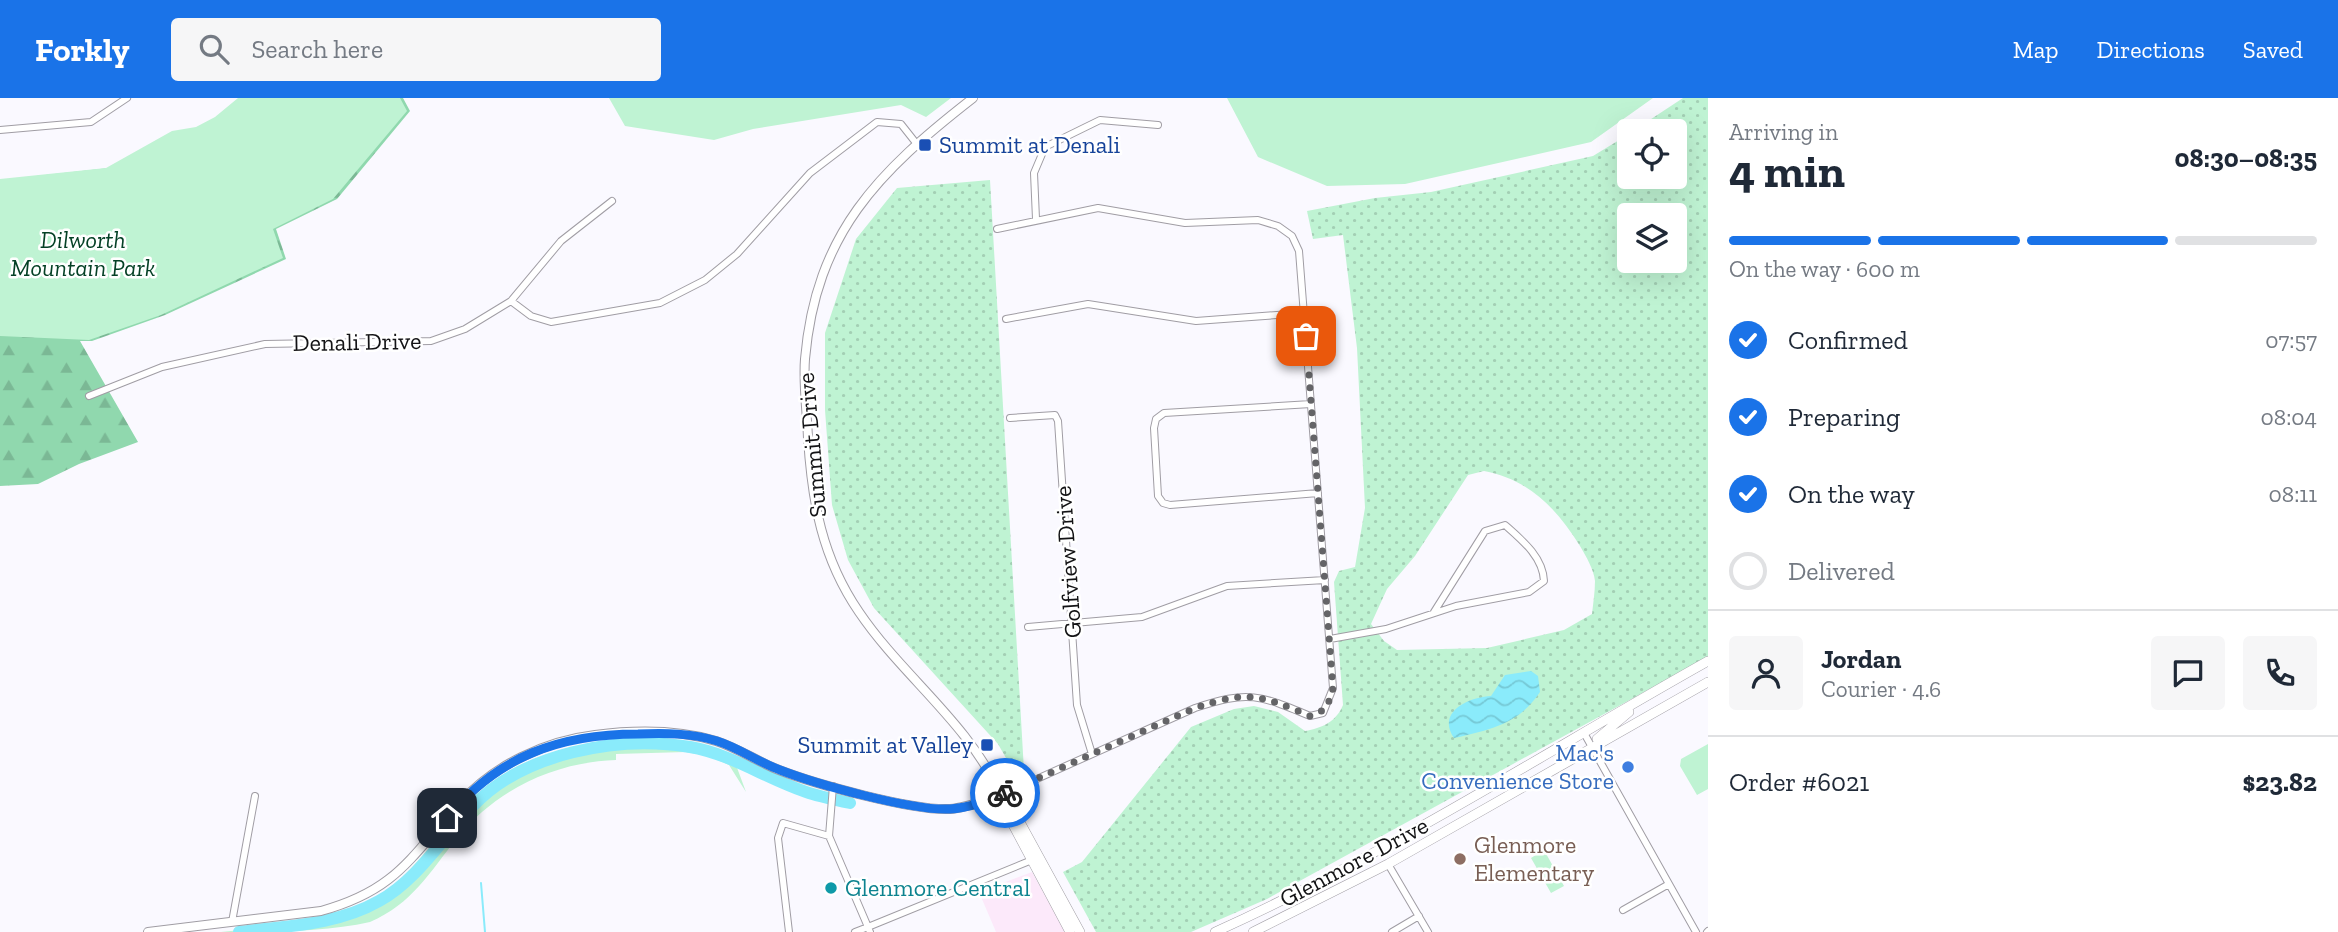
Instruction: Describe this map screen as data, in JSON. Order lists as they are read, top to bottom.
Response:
{
  "streets": {
    "main road": ["Summit Drive", "Glenmore Drive"],
    "street": ["Denali Drive", "Golfview Drive"]
  },
  "parks": ["Dilworth Mountain Park"],
  "places": {
    "transit": ["Summit at Denali", "Summit at Valley"],
    "other": ["Mac's Convenience Store", "Glenmore Elementary", "Glenmore Central"]
  },
  "page": {
    "header": "Forkly",
    "search": "Search here",
    "nav": ["Map", "Directions", "Saved"],
    "heading": ["4 min", "Arriving in", "08:30–08:35"],
    "panel": [
      "Jordan",
      "Courier · 4.6",
      "Order #6021",
      "$23.82"
    ],
    "bar": "On the way · 600 m",
    "list": [
      ["Confirmed", "07:57"],
      ["Preparing", "08:04"],
      ["On the way", "08:11"],
      "Delivered"
    ]
  }
}
